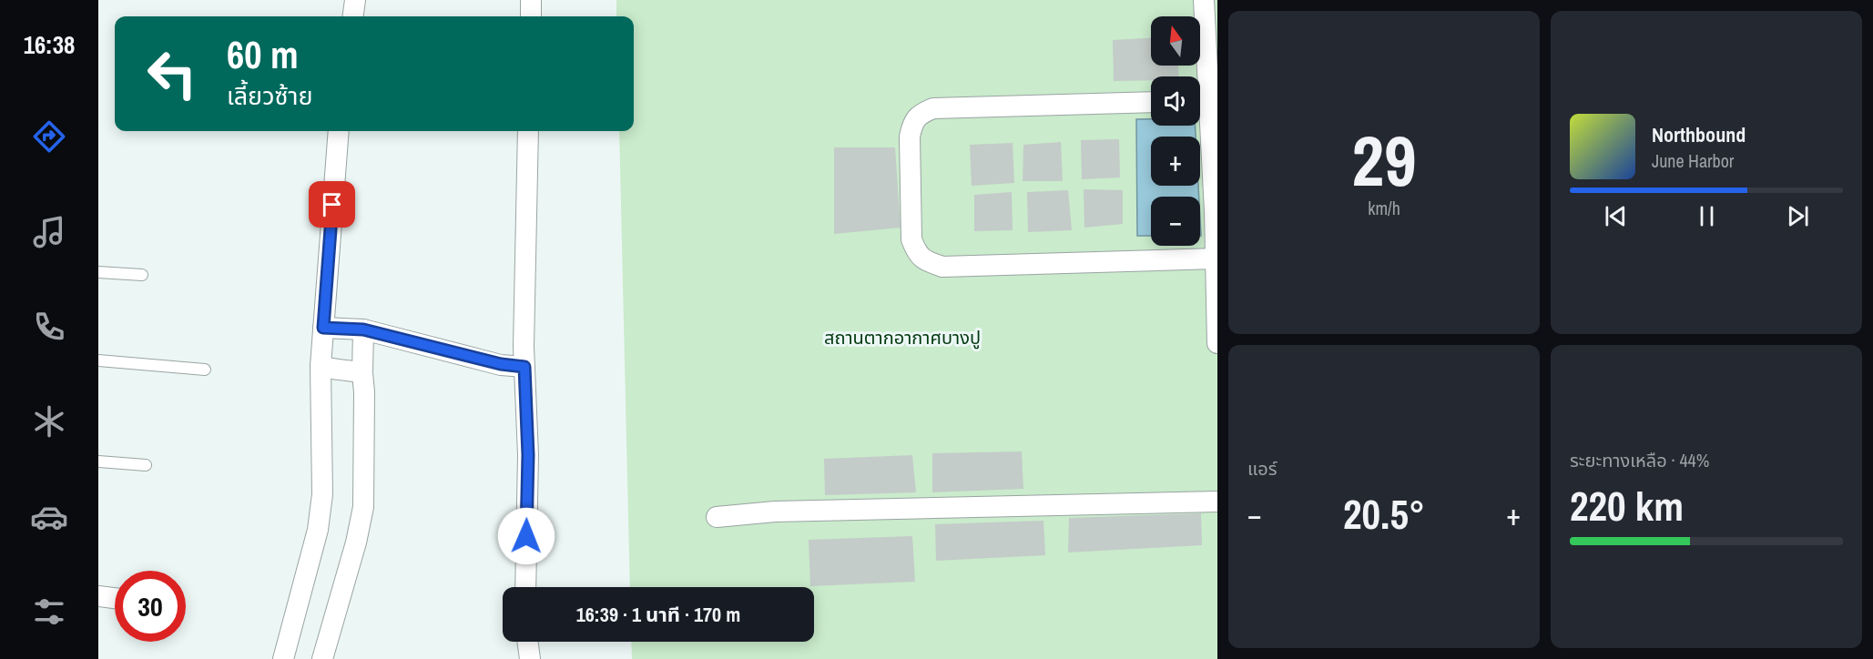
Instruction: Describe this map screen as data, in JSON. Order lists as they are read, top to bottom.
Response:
{
  "parks": ["สถานตากอากาศบางปู"],
  "north": "top",
  "page": {
    "tabs": "16:38",
    "tile": [
      ["29", "km/h"],
      "แอร์",
      ["ระยะทางเหลือ · 44%", "220 km"]
    ],
    "map_buttons": ["+", "−"],
    "turn": ["60 m", "เลี้ยวซ้าย"],
    "song": ["Northbound", "June Harbor"],
    "heat": ["−", "20.5°", "+"],
    "limit": "30",
    "trip": "16:39 · 1 นาที · 170 m"
  }
}
